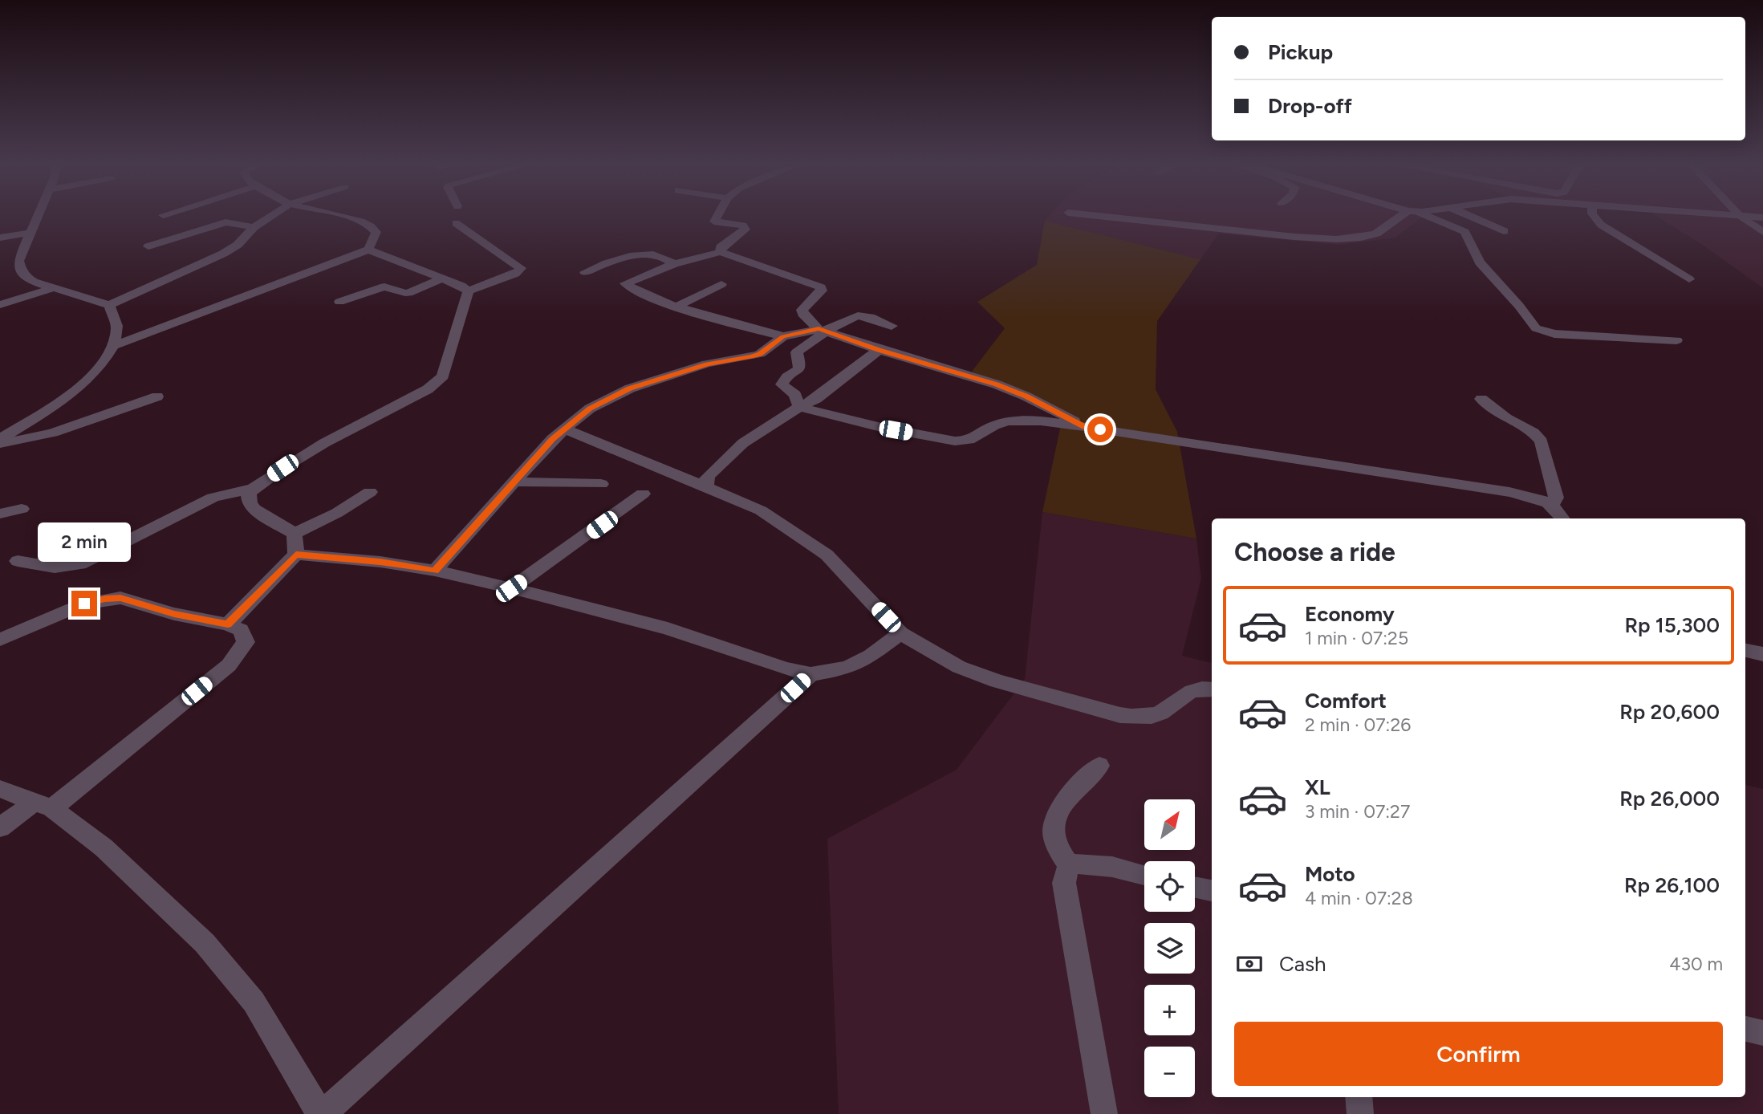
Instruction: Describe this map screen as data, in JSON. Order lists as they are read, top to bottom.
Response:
{
  "north": "top right",
  "page": {
    "banner": ["Pickup", "Drop-off"],
    "heading": "Choose a ride",
    "bubble": "2 min",
    "list": [
      {
        "name": "Economy",
        "note": "1 min · 07:25",
        "value": "Rp 15,300"
      },
      {
        "name": "Comfort",
        "note": "2 min · 07:26",
        "value": "Rp 20,600"
      },
      {
        "name": "XL",
        "note": "3 min · 07:27",
        "value": "Rp 26,000"
      },
      {
        "name": "Moto",
        "note": "4 min · 07:28",
        "value": "Rp 26,100"
      }
    ],
    "map_buttons": ["+", "−"],
    "pay": ["Cash", "430 m"],
    "buttons": "Confirm"
  }
}
